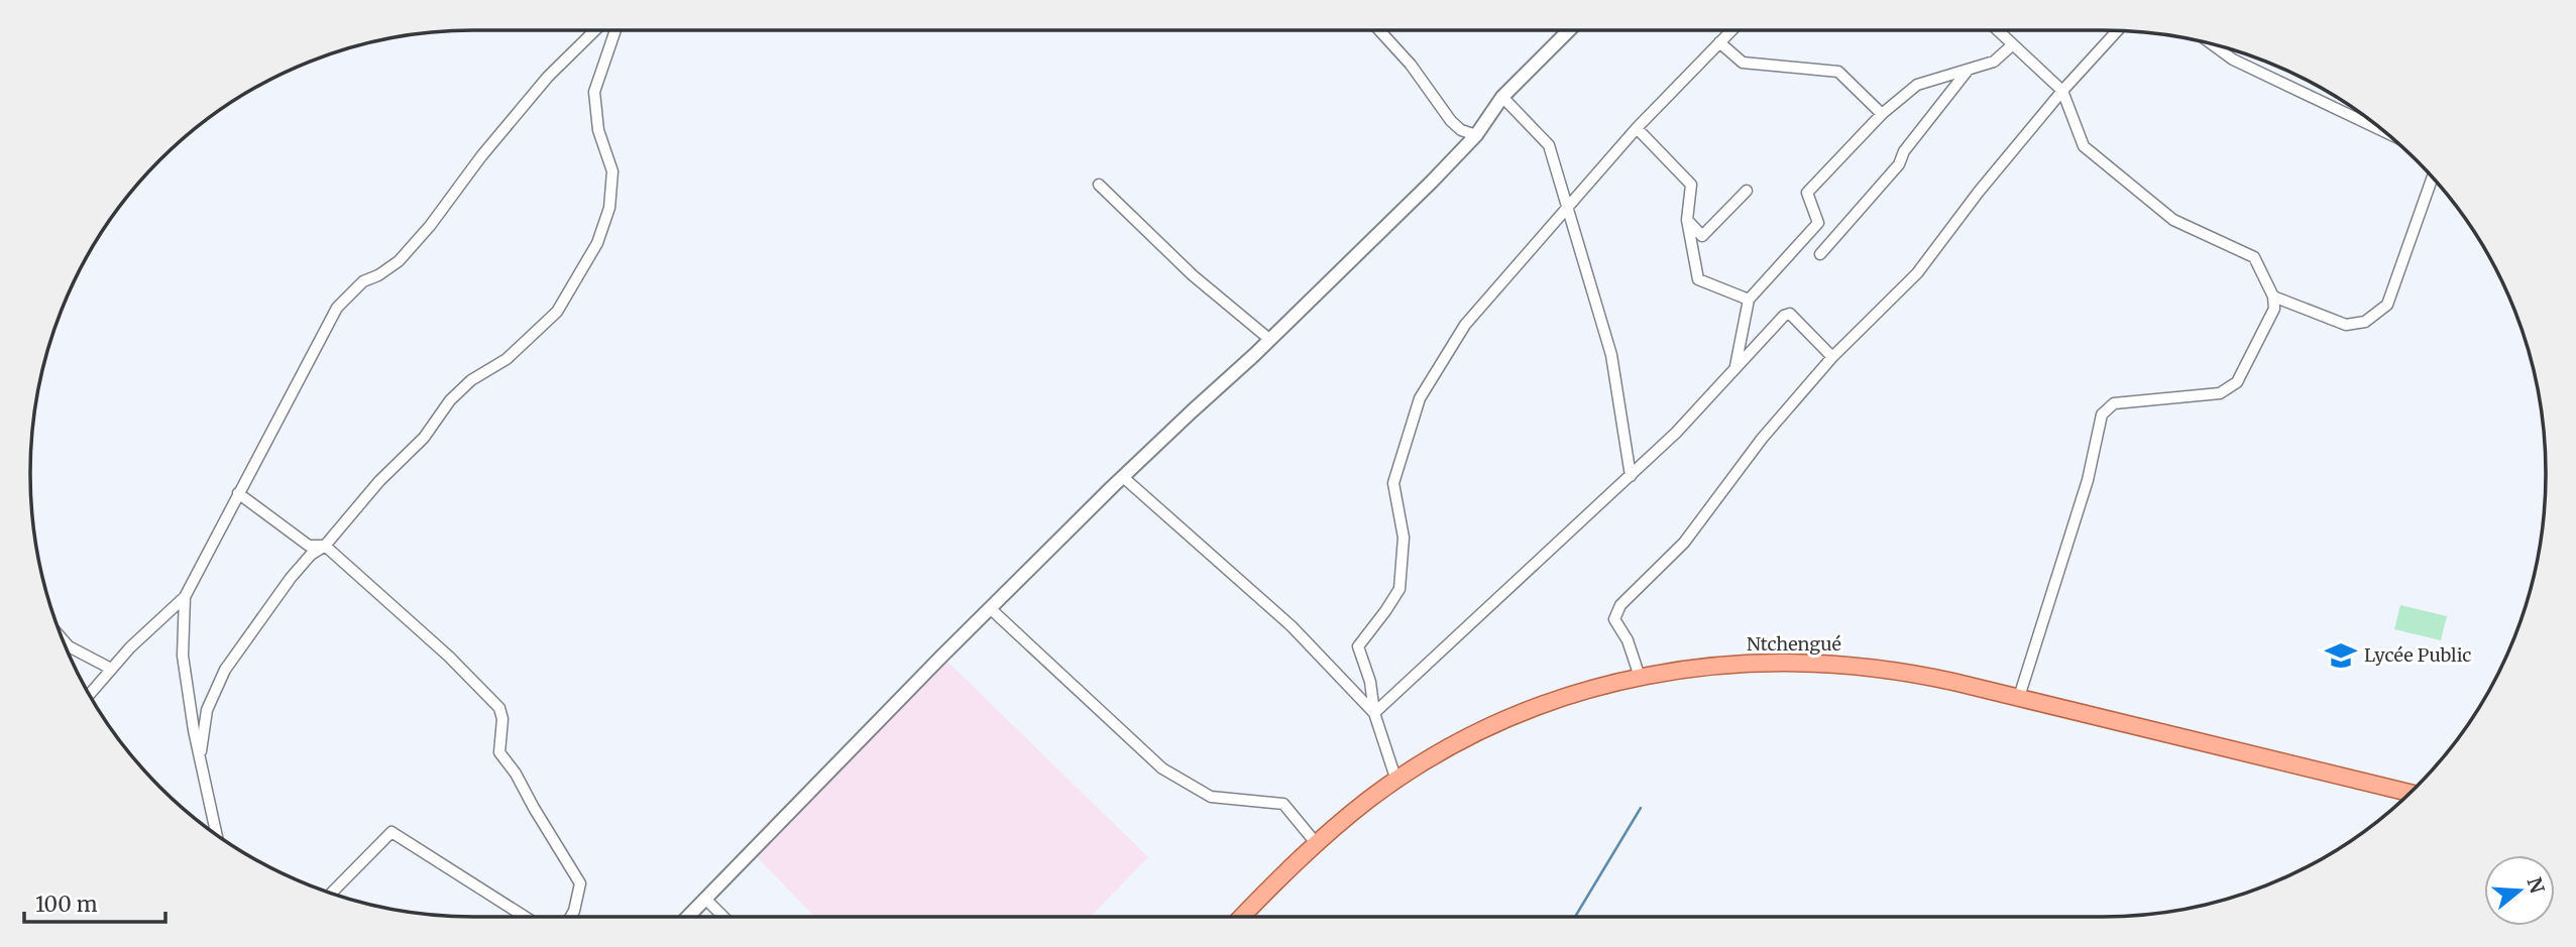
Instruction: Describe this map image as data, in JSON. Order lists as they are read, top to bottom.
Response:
{
  "streets": {
    "main road": ["Ntchengué"]
  },
  "places": {
    "school or university": ["Lycée Public"]
  },
  "scale_bar": "100 m",
  "north": "right"
}
